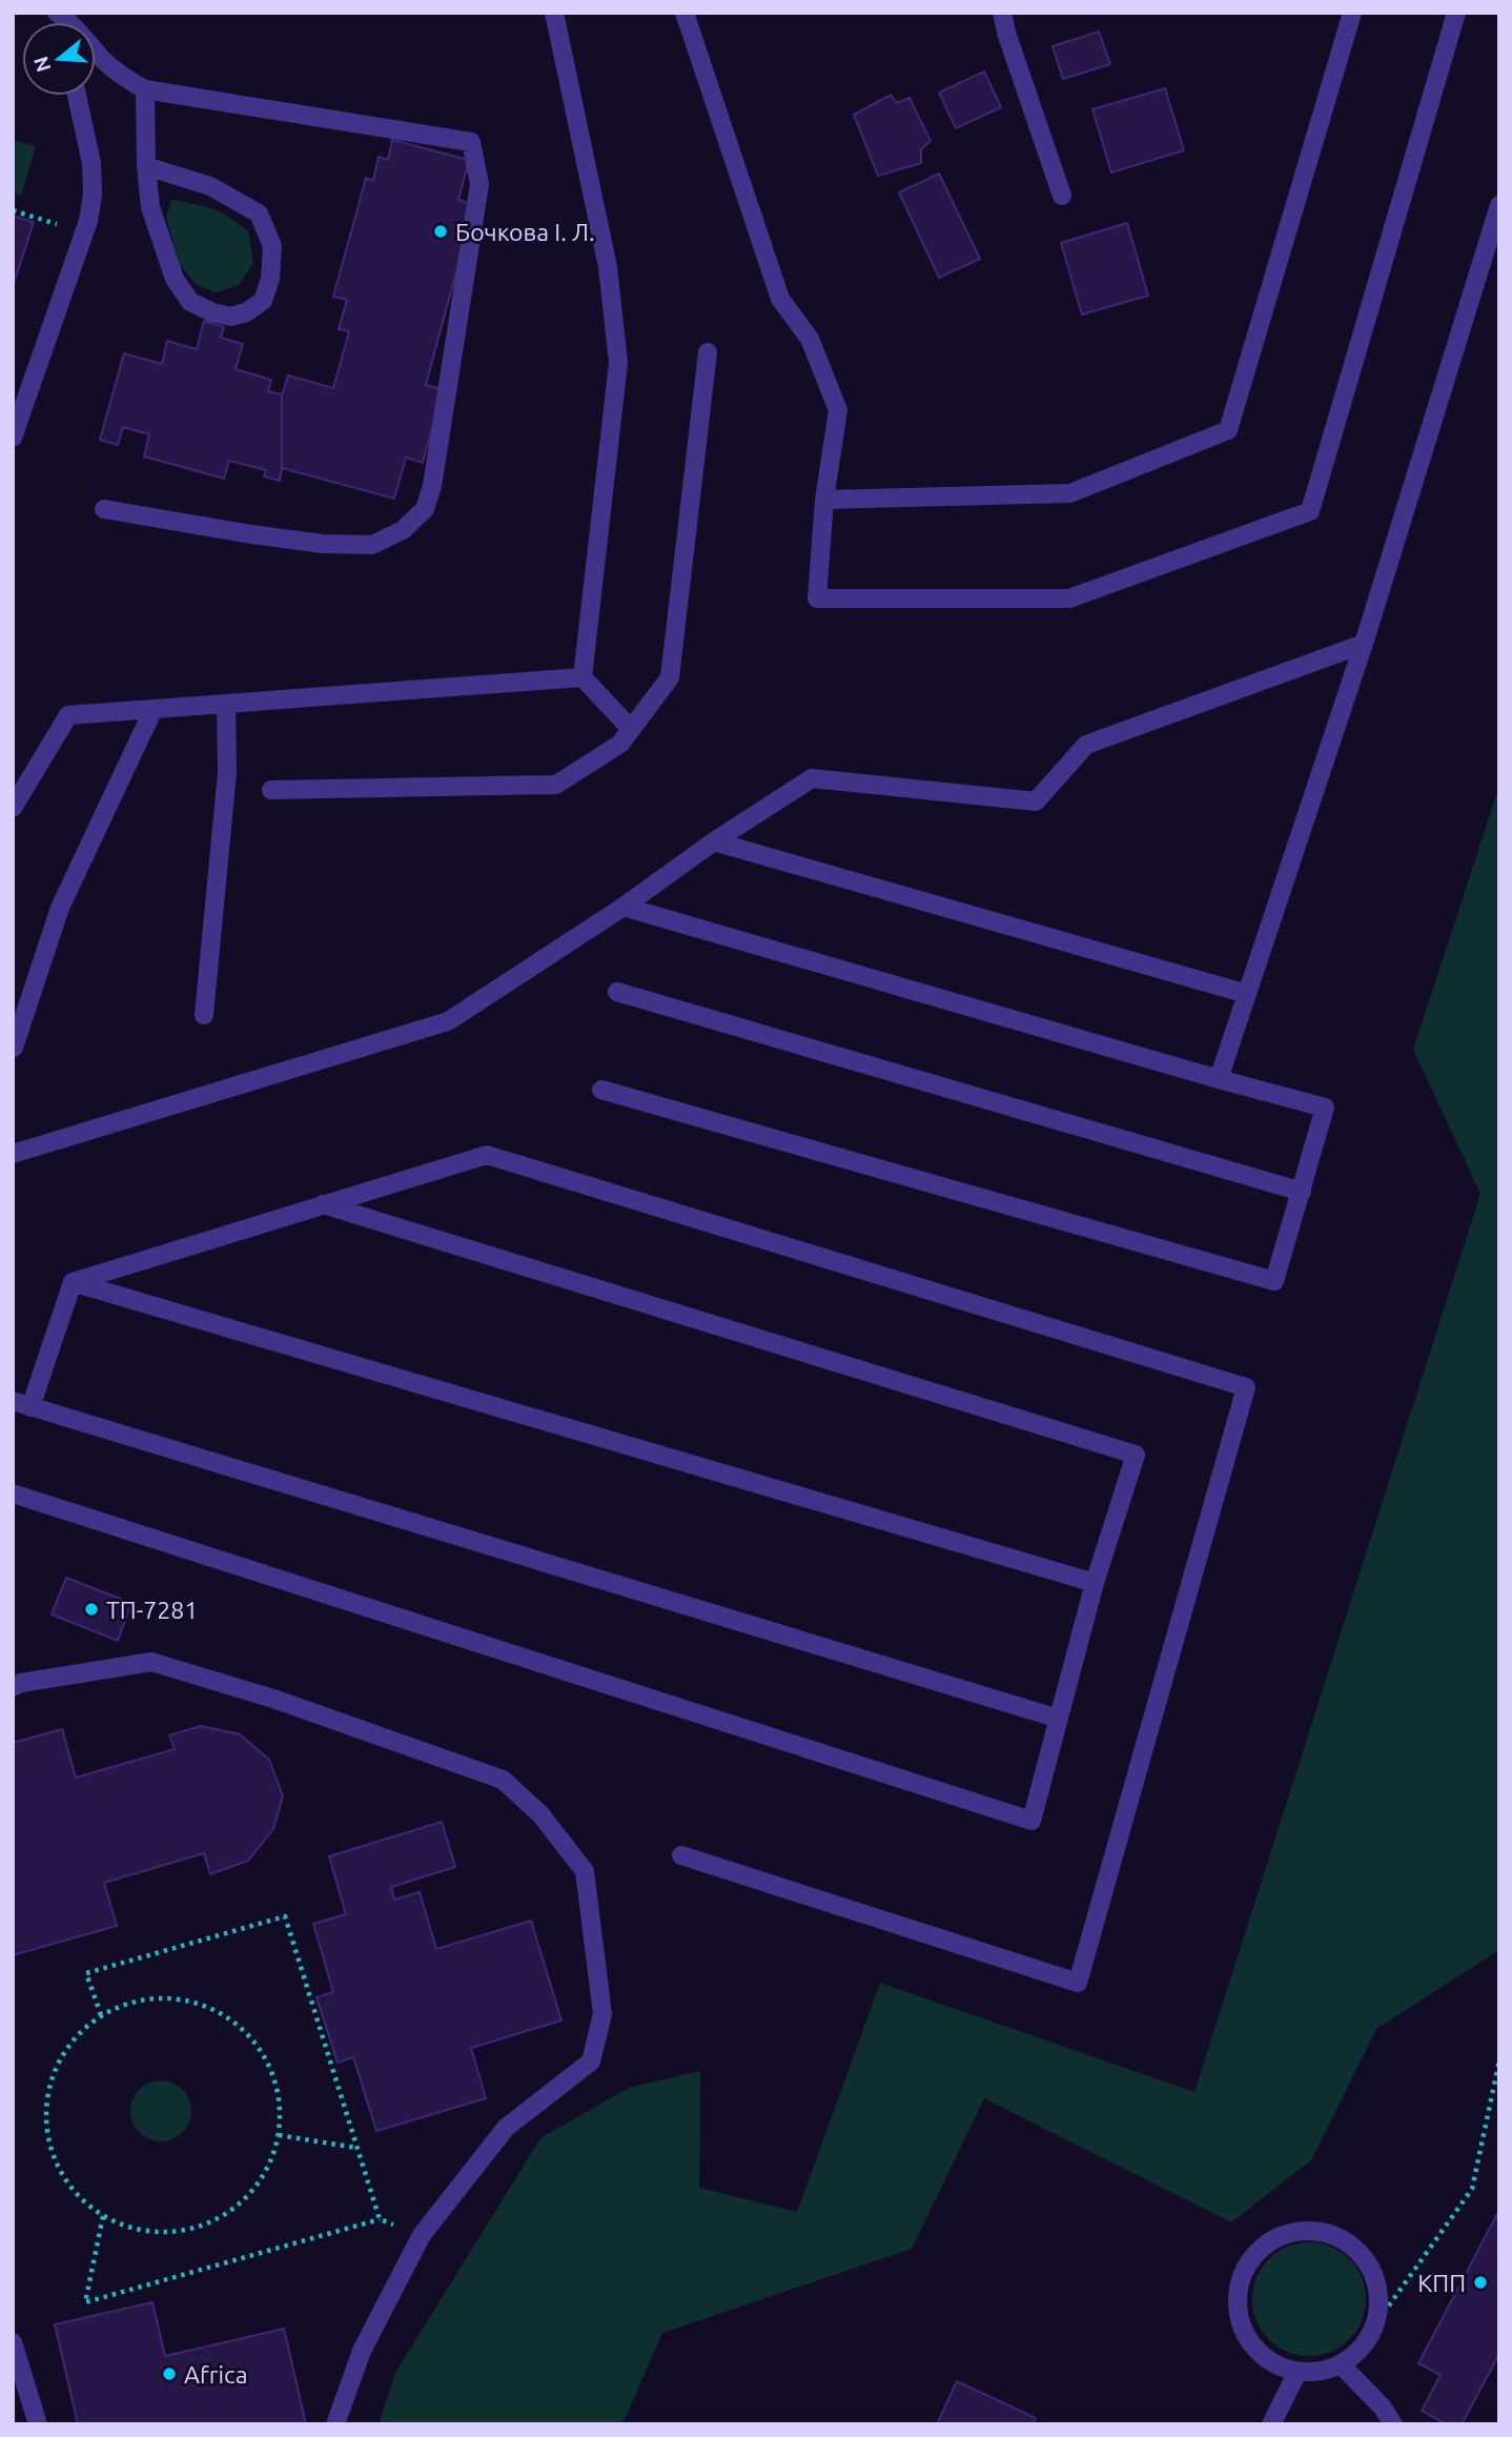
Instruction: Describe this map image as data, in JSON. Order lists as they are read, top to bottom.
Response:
{
  "places": [
    "Бочкова І. Л.",
    "ТП-7281",
    "КПП",
    "Africa"
  ],
  "north": "left"
}
